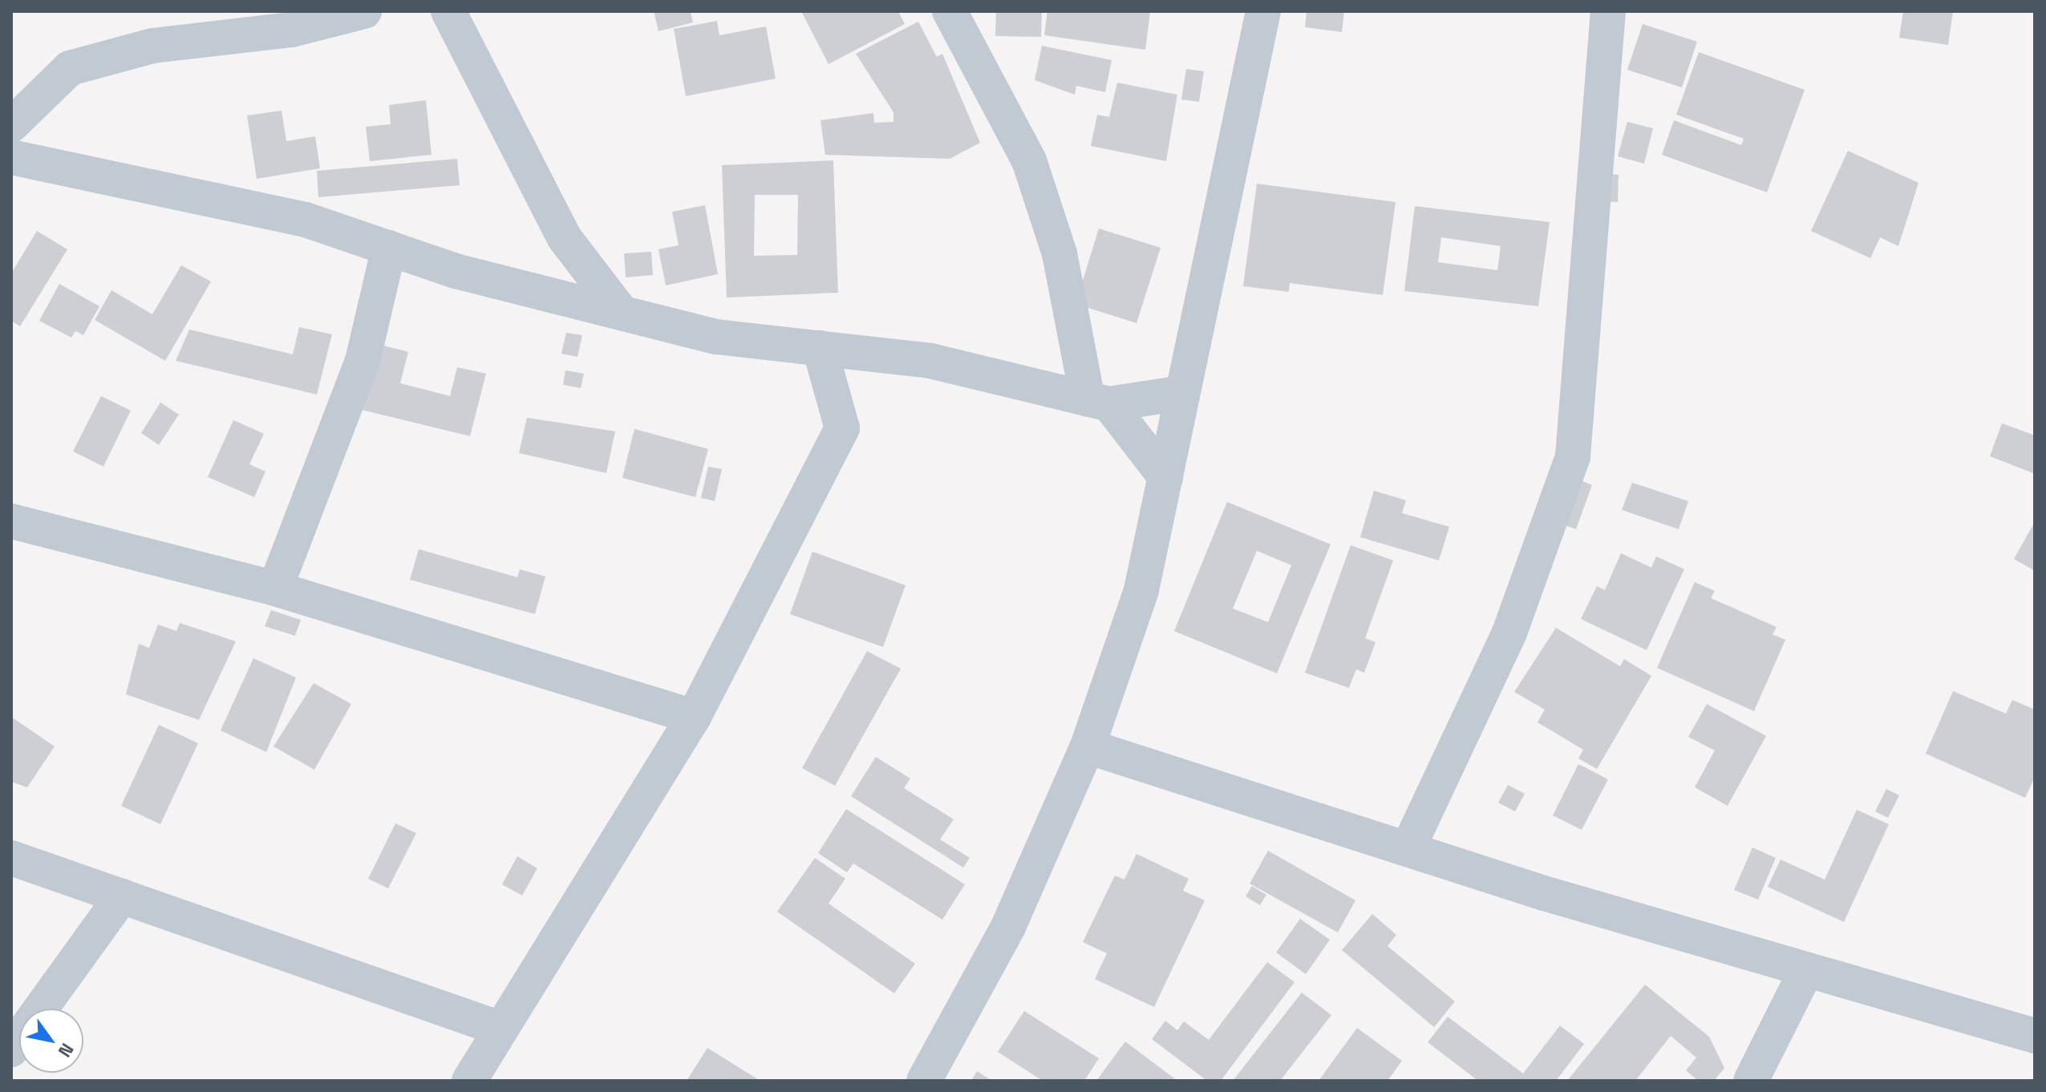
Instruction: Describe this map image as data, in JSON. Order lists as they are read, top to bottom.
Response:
{
  "north": "bottom right"
}
